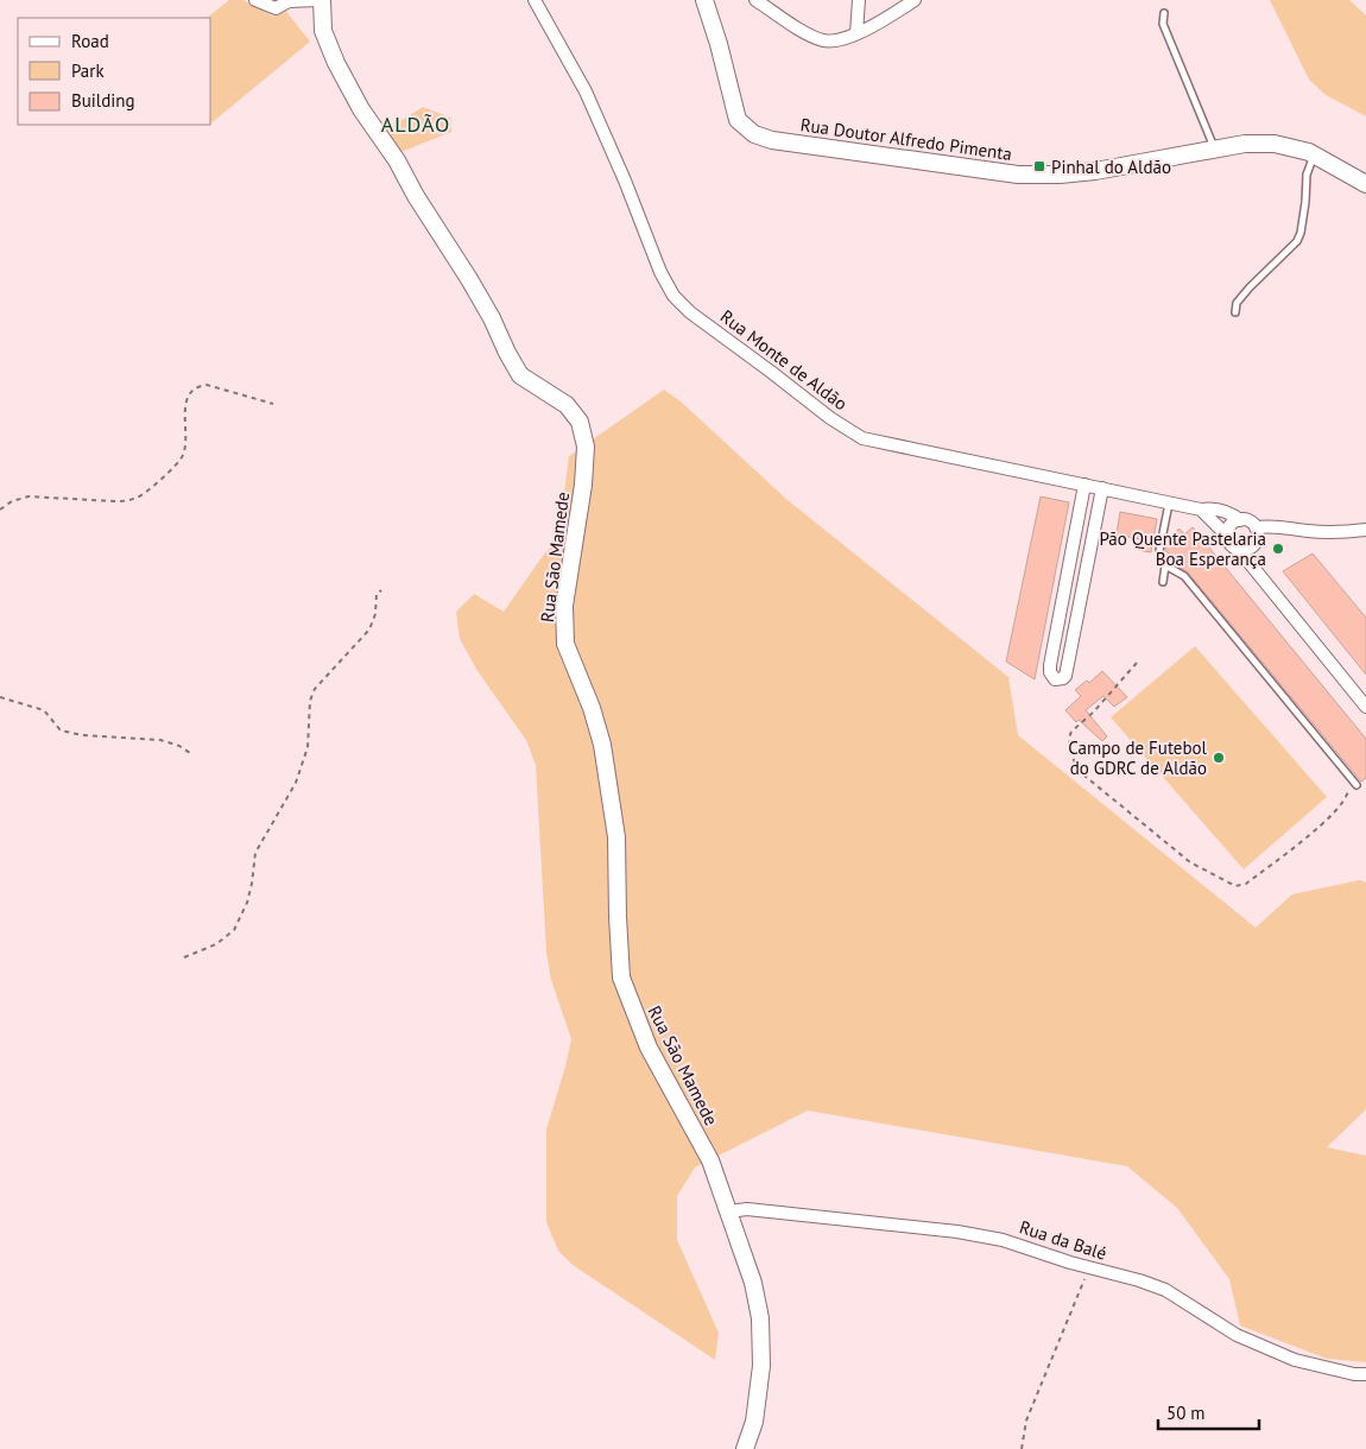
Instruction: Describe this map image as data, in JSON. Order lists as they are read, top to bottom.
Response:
{
  "streets": {
    "street": [
      "Rua Doutor Alfredo Pimenta",
      "Rua Monte de Aldão",
      "Rua São Mamede",
      "Rua da Balé"
    ]
  },
  "crossings": [
    ["Rua São Mamede", "Rua da Balé"]
  ],
  "districts": ["ALDÃO"],
  "places": {
    "transit": ["Pinhal do Aldão"],
    "other": ["Pão Quente Pastelaria Boa Esperança", "Campo de Futebol do GDRC de Aldão"]
  },
  "legend": ["Road", "Park", "Building"],
  "scale_bar": "50 m"
}
